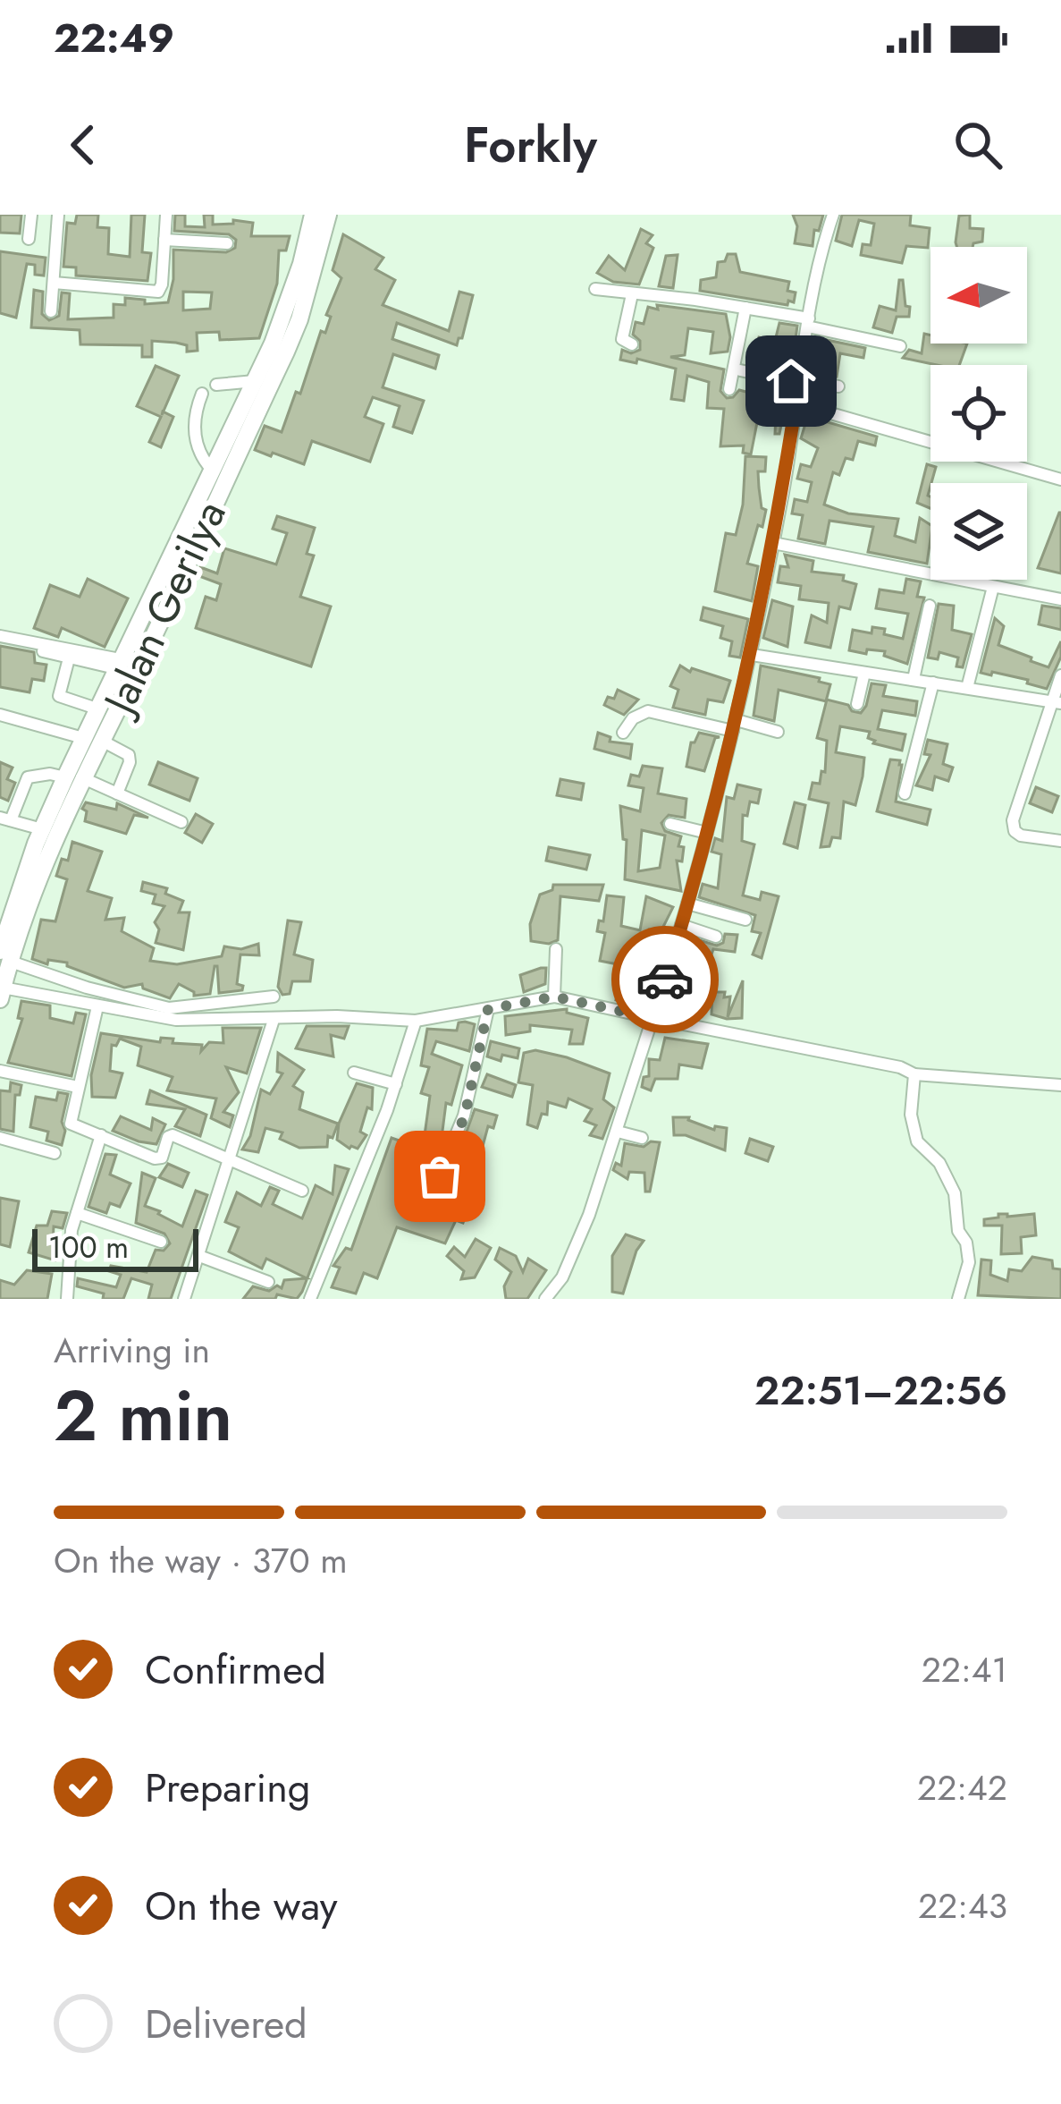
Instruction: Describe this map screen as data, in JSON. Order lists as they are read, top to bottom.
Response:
{
  "streets": {
    "highway": ["Jalan Gerilya"]
  },
  "scale_bar": "100 m",
  "north": "left",
  "page": {
    "status": "22:49",
    "header": "Forkly",
    "scale": "100 m",
    "heading": ["2 min", "Arriving in", "22:51–22:56"],
    "bar": "On the way · 370 m",
    "list": [
      ["Confirmed", "22:41"],
      ["Preparing", "22:42"],
      ["On the way", "22:43"],
      "Delivered"
    ]
  }
}
